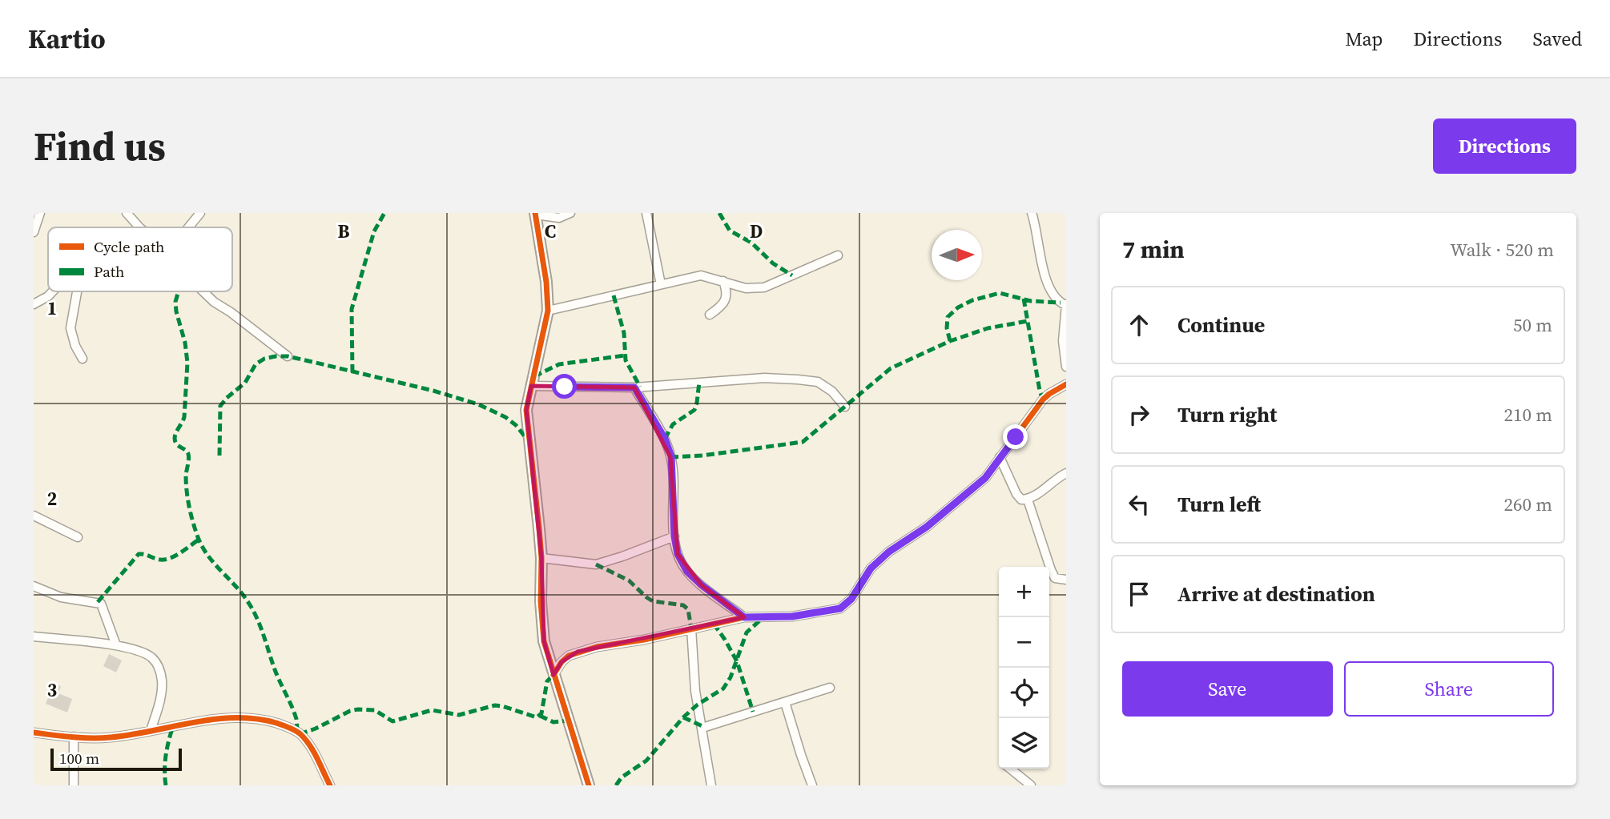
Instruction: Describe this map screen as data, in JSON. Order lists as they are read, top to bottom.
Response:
{
  "legend": ["Cycle path", "Path"],
  "scale_bar": "100 m",
  "north": "right",
  "page": {
    "header": "Kartio",
    "nav": ["Map", "Directions", "Saved"],
    "buttons": [
      "Directions",
      ["Save", "Share"]
    ],
    "title": "Find us",
    "heading": ["7 min", "Walk · 520 m"],
    "list": [
      ["Continue", "50 m"],
      ["Turn right", "210 m"],
      ["Turn left", "260 m"],
      "Arrive at destination"
    ],
    "map_buttons": ["+", "−"],
    "scale": "100 m"
  },
  "grid": {
    "columns": ["B", "C", "D"],
    "rows": ["1", "2", "3"]
  }
}
